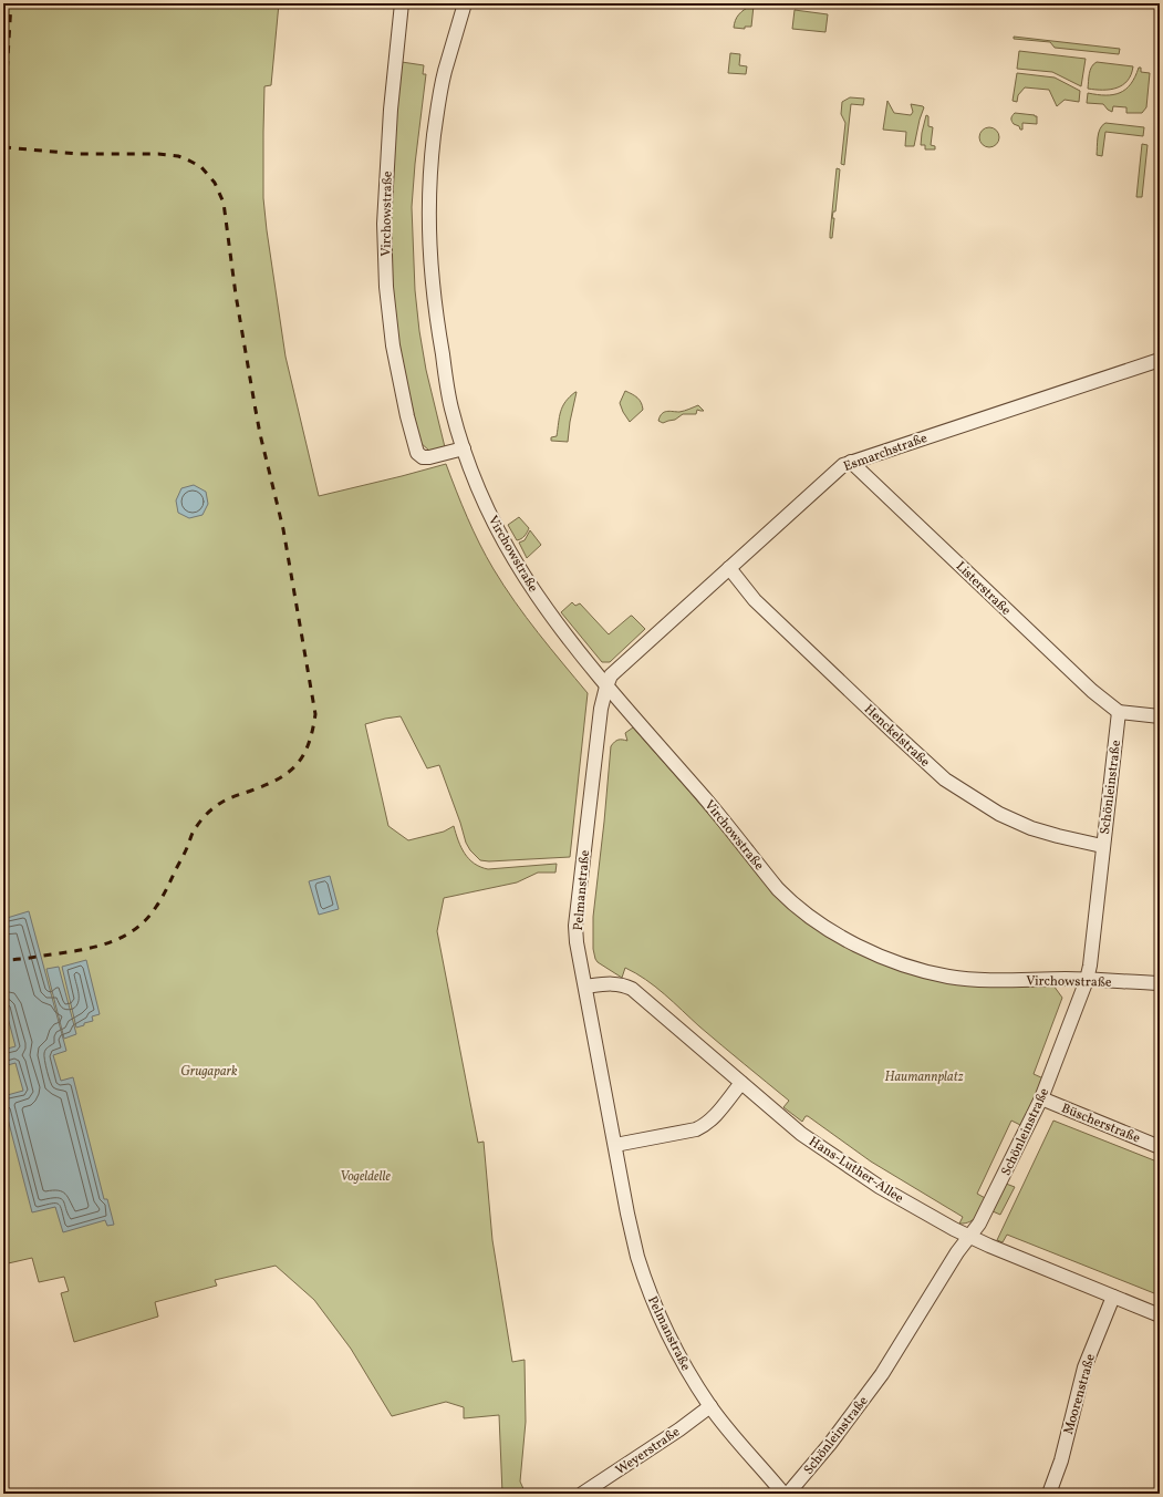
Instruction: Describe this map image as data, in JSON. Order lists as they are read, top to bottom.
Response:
{
  "streets": {
    "street": [
      "Virchowstraße",
      "Esmarchstraße",
      "Listerstraße",
      "Henckelstraße",
      "Schönleinstraße",
      "Pelmanstraße",
      "Büscherstraße",
      "Hans-Luther-Allee",
      "Moorenstraße",
      "Weyerstraße"
    ]
  },
  "crossings": [
    ["Virchowstraße", "Esmarchstraße"],
    ["Virchowstraße", "Schönleinstraße"],
    ["Virchowstraße", "Pelmanstraße"],
    ["Esmarchstraße", "Listerstraße"],
    ["Esmarchstraße", "Henckelstraße"],
    ["Esmarchstraße", "Pelmanstraße"],
    ["Listerstraße", "Schönleinstraße"],
    ["Henckelstraße", "Schönleinstraße"],
    ["Schönleinstraße", "Büscherstraße"],
    ["Schönleinstraße", "Hans-Luther-Allee"],
    ["Pelmanstraße", "Hans-Luther-Allee"],
    ["Pelmanstraße", "Weyerstraße"],
    ["Hans-Luther-Allee", "Moorenstraße"]
  ],
  "parks": ["Grugapark", "Haumannplatz", "Vogeldelle"]
}
